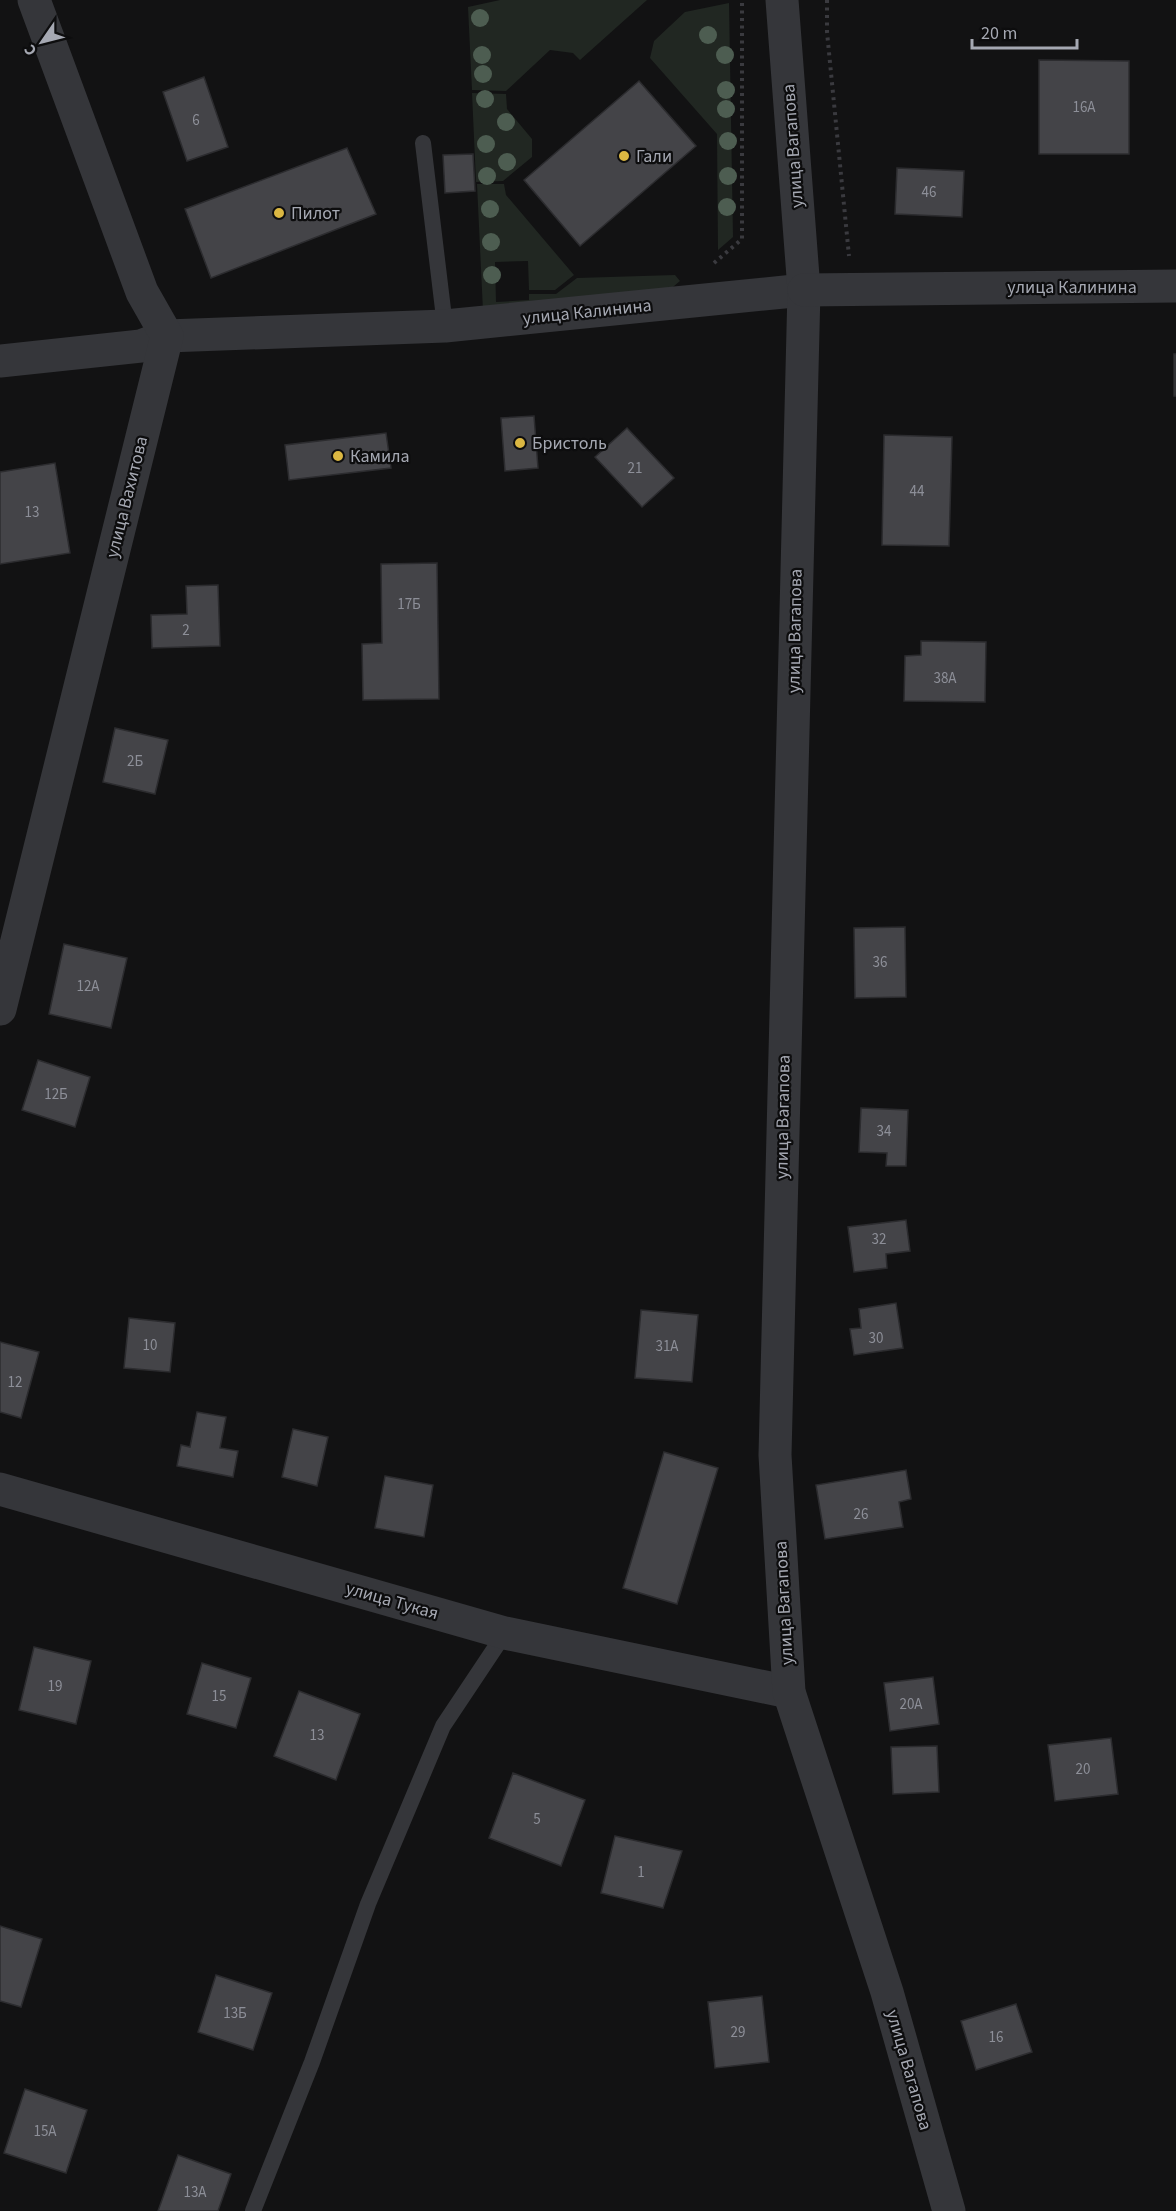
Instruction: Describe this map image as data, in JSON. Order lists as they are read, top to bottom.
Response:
{
  "streets": {
    "street": [
      "улица Вагапова",
      "улица Калинина",
      "улица Вахитова",
      "улица Тукая"
    ]
  },
  "crossings": [
    ["улица Вагапова", "улица Калинина"],
    ["улица Вагапова", "улица Тукая"],
    ["улица Калинина", "улица Вахитова"]
  ],
  "places": [
    "Гали",
    "Пилот",
    "Бристоль",
    "Камила"
  ],
  "house_numbers": [
    "16А",
    "6",
    "46",
    "21",
    "44",
    "13",
    "17Б",
    "2",
    "38А",
    "2Б",
    "36",
    "12А",
    "12Б",
    "34",
    "32",
    "30",
    "10",
    "31А",
    "12",
    "26",
    "19",
    "15",
    "20А",
    "13",
    "20",
    "5",
    "1",
    "13Б",
    "29",
    "16",
    "15А",
    "13А"
  ],
  "scale_bar": "20 m",
  "north": "bottom left"
}
